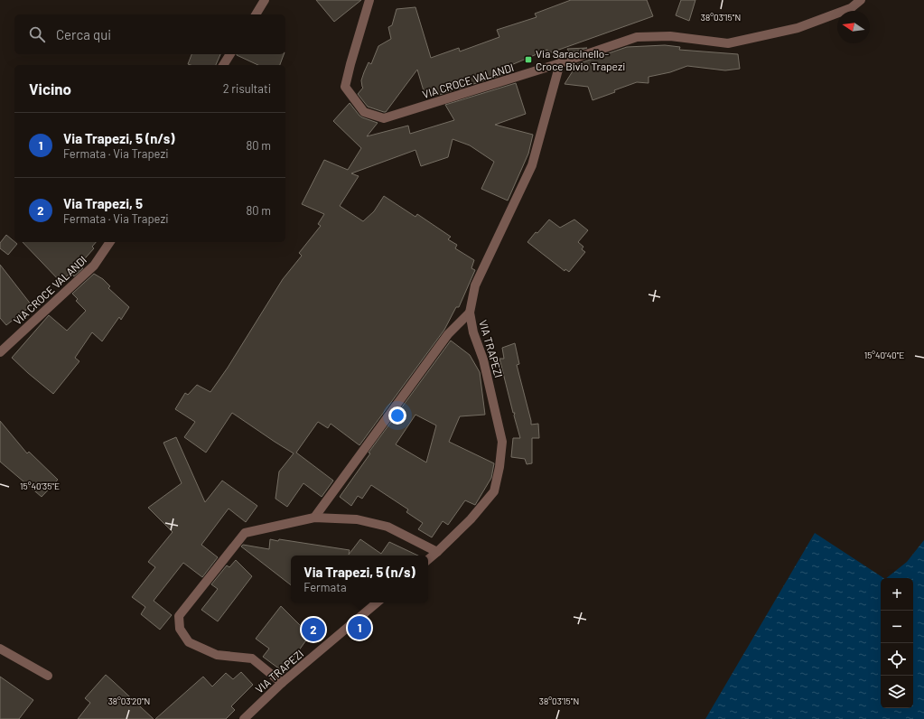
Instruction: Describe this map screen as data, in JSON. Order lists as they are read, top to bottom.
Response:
{
  "streets": {
    "street": ["VIA CROCE VALANDI", "VIA TRAPEZI"]
  },
  "crossings": [
    ["VIA CROCE VALANDI", "VIA TRAPEZI"]
  ],
  "places": {
    "transit": ["Via Saracinello- Croce Bivio Trapezi"]
  },
  "north": "left",
  "page": {
    "search": "Cerca qui",
    "heading": ["Vicino", "2 risultati"],
    "list": [
      {
        "mark": "1",
        "name": "Via Trapezi, 5 (n/s)",
        "note": "Fermata · Via Trapezi",
        "value": "80 m"
      },
      {
        "mark": "2",
        "name": "Via Trapezi, 5",
        "note": "Fermata · Via Trapezi",
        "value": "80 m"
      }
    ],
    "popup": ["Via Trapezi, 5 (n/s)", "Fermata"],
    "map_buttons": ["+", "−"],
    "pins": ["1", "2"]
  },
  "coordinates": [
    "38°03'15\"N",
    "15°40'40\"E",
    "15°40'35\"E",
    "38°03'20\"N"
  ]
}
